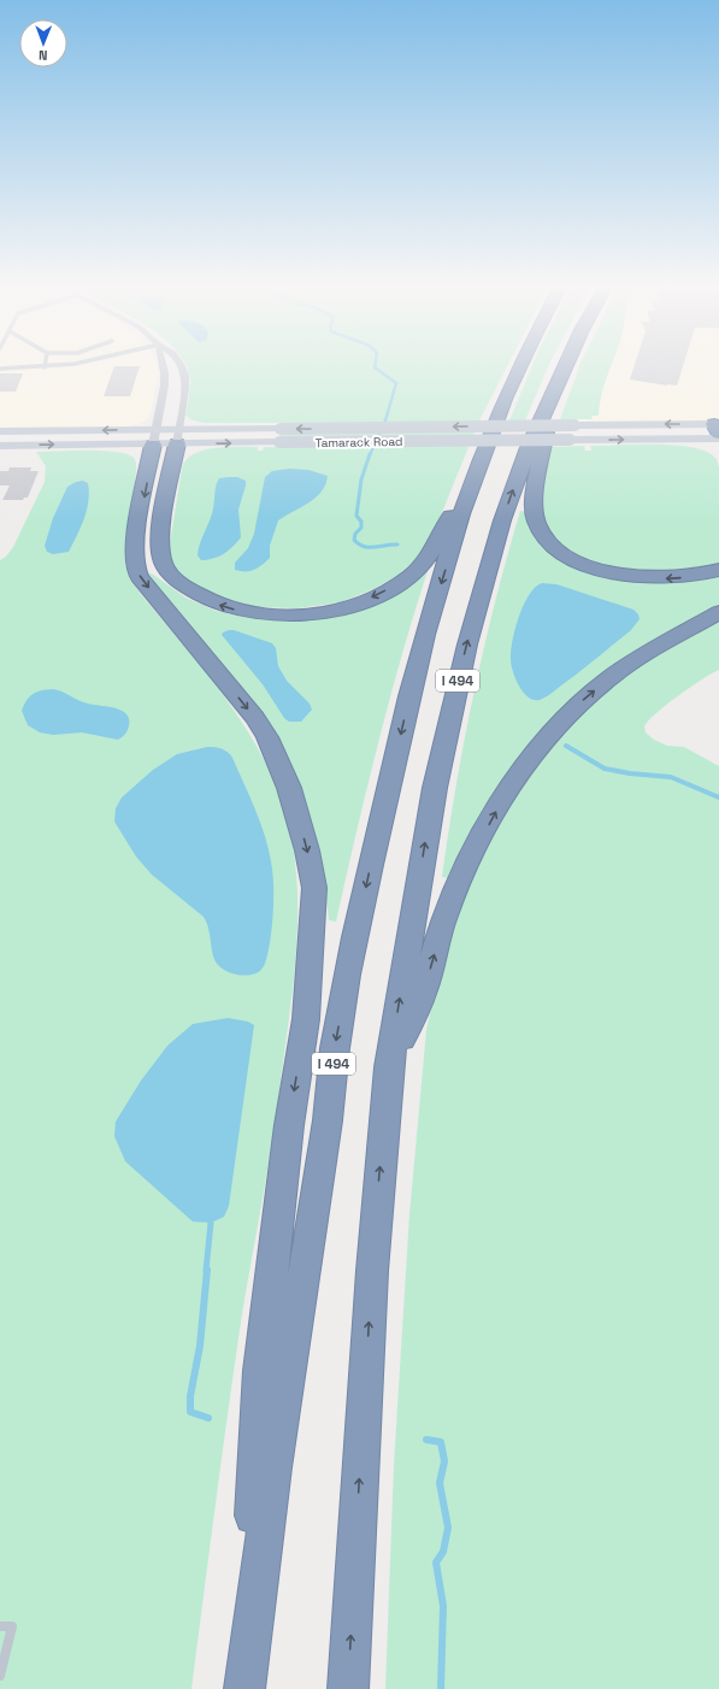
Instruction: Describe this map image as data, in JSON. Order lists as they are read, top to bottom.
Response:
{
  "streets": {
    "highway": ["I 494"],
    "street": ["Tamarack Road"]
  },
  "north": "bottom"
}
